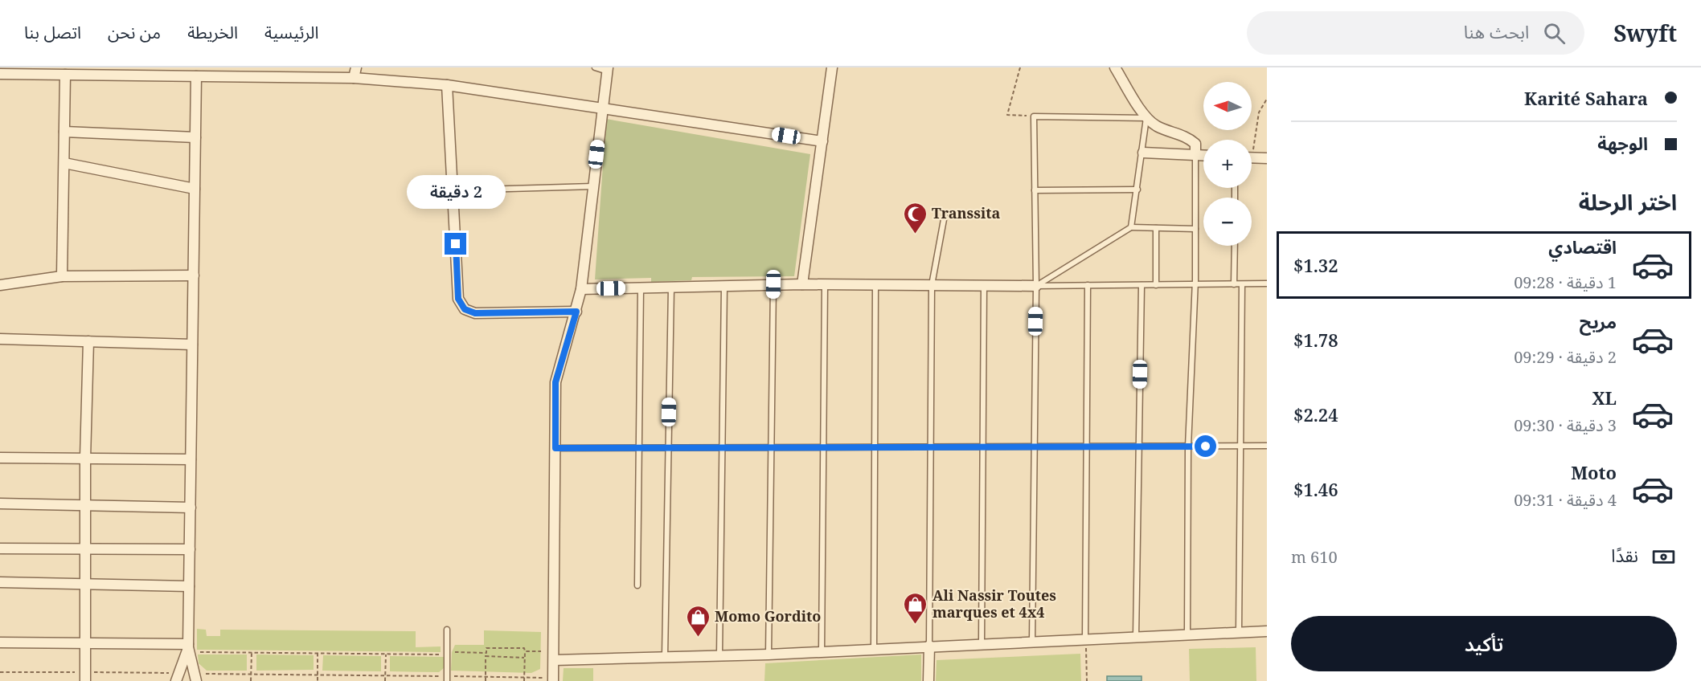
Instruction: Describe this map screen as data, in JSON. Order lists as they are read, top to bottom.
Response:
{
  "places": {
    "mosque": ["Transsita"],
    "shop": ["Ali Nassir Toutes marques et 4x4", "Momo Gordito"]
  },
  "north": "left",
  "page": {
    "header": "Swyft",
    "search": "ابحث هنا",
    "nav": [
      "الرئيسية",
      "الخريطة",
      "من نحن",
      "اتصل بنا"
    ],
    "banner": ["Karité Sahara", "الوجهة"],
    "map_buttons": ["+", "−"],
    "heading": "اختر الرحلة",
    "bubble": "2 دقيقة",
    "list": [
      {
        "name": "اقتصادي",
        "note": "1 دقيقة · 09:28",
        "value": "$1.32"
      },
      {
        "name": "مريح",
        "note": "2 دقيقة · 09:29",
        "value": "$1.78"
      },
      {
        "name": "XL",
        "note": "3 دقيقة · 09:30",
        "value": "$2.24"
      },
      {
        "name": "Moto",
        "note": "4 دقيقة · 09:31",
        "value": "$1.46"
      }
    ],
    "pay": ["نقدًا", "610 m"],
    "buttons": "تأكيد"
  }
}
